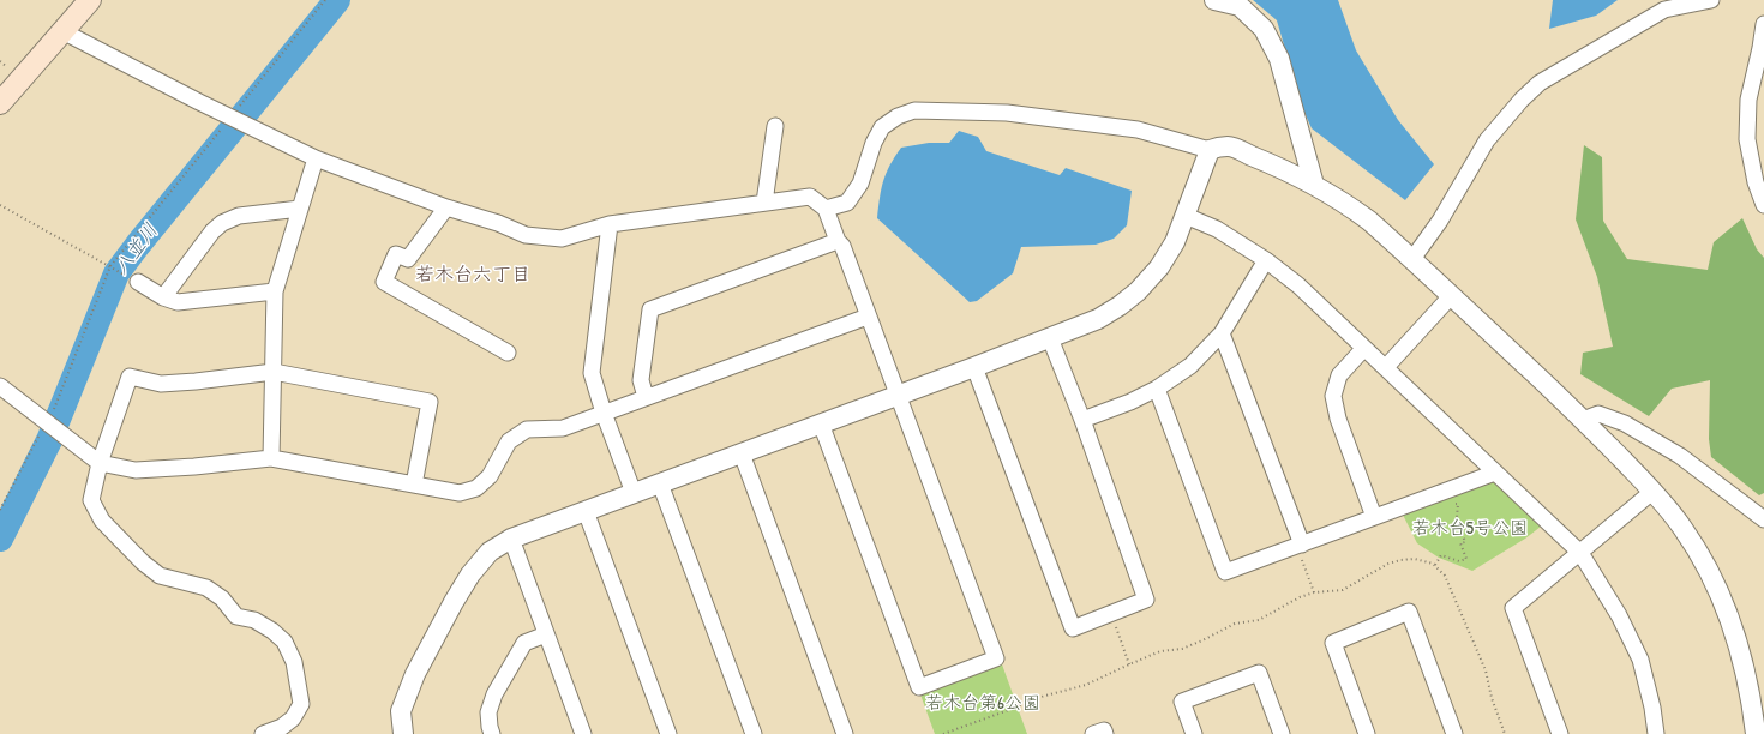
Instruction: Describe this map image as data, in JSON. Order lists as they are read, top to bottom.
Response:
{
  "districts": ["若木台六丁目"],
  "water": ["八並川"],
  "parks": ["若木台5号公園", "若木台第6公園"]
}
